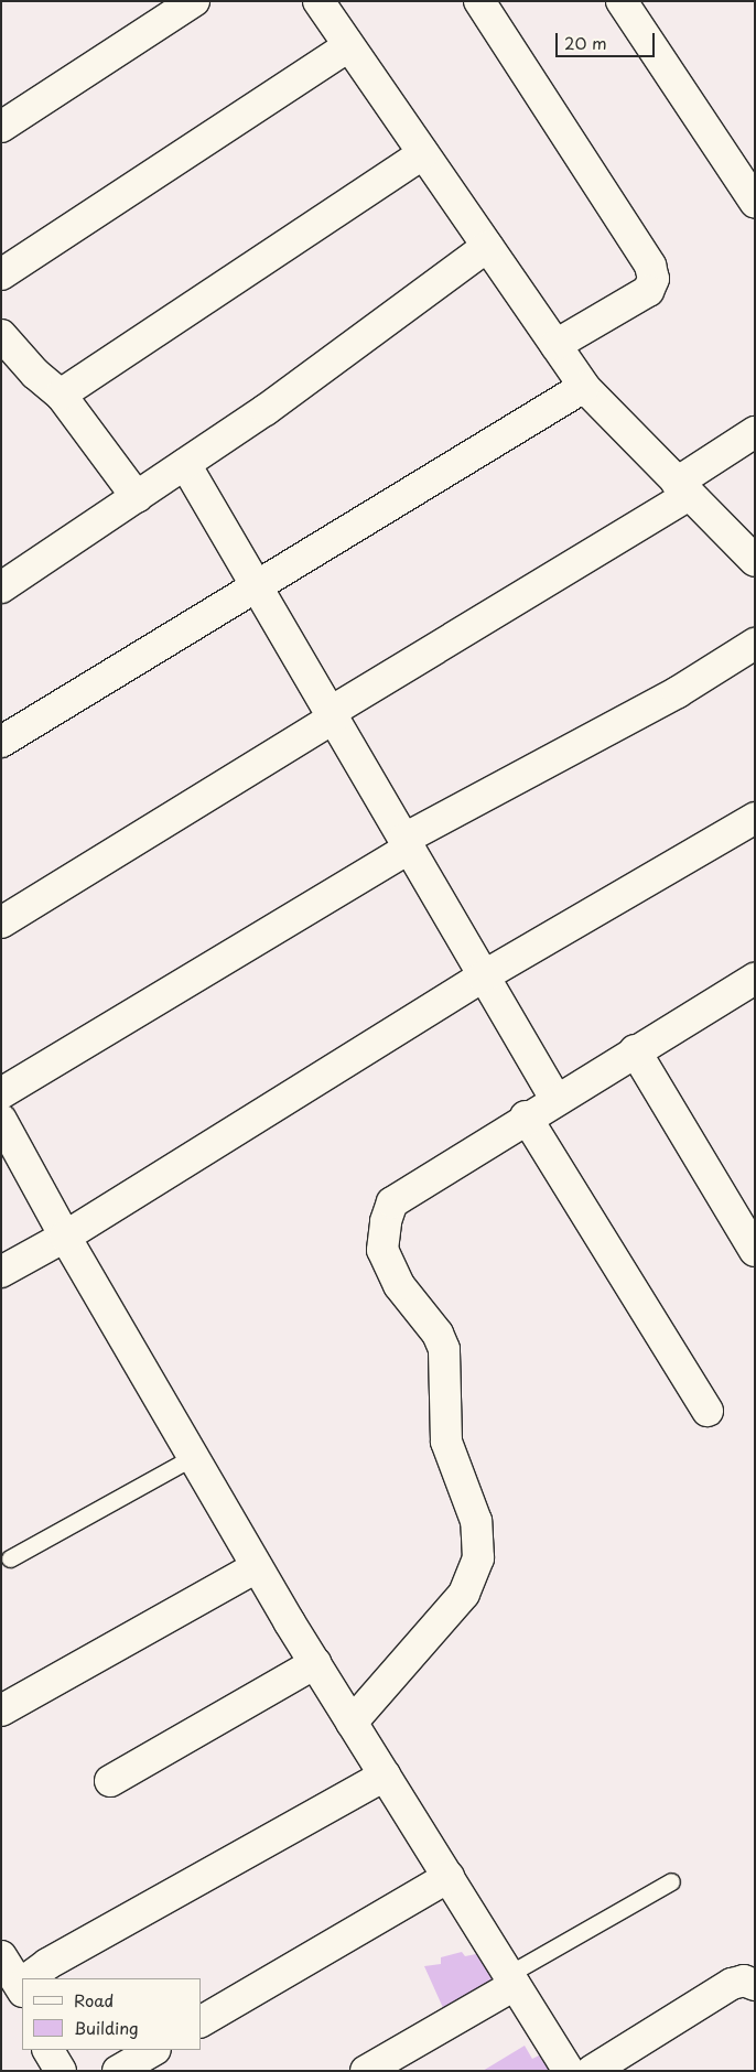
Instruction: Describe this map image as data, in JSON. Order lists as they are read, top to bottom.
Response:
{
  "legend": ["Road", "Building"],
  "scale_bar": "20 m"
}
